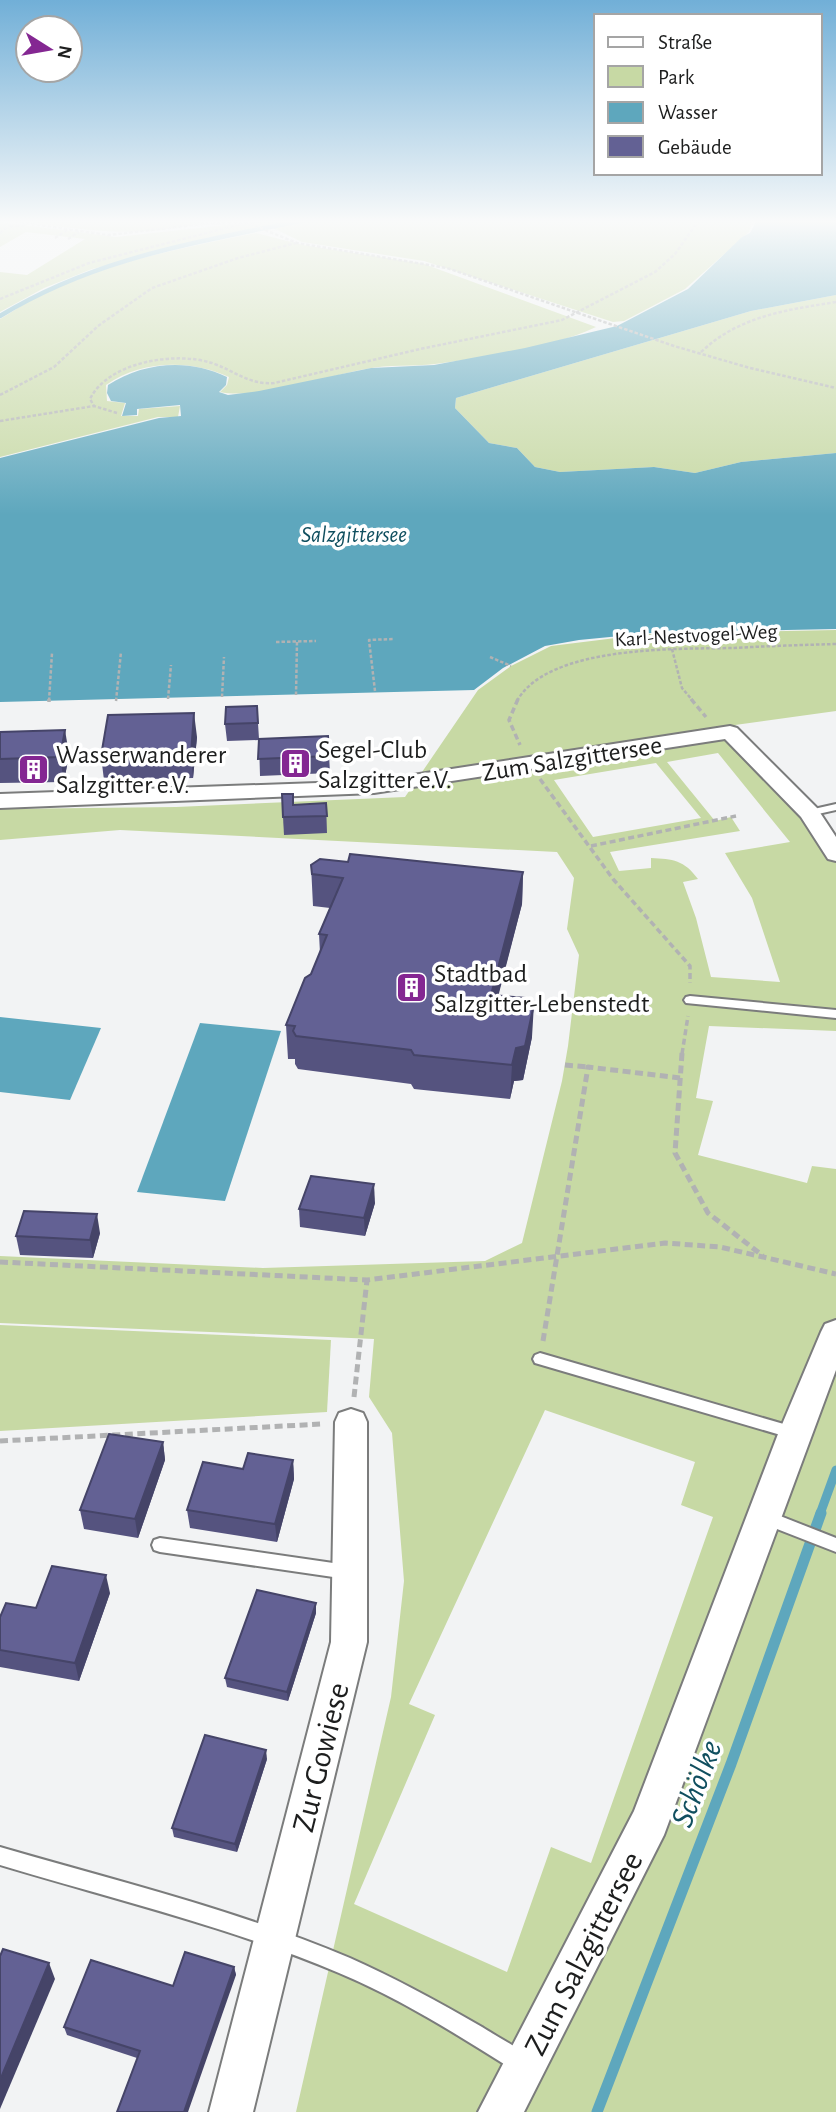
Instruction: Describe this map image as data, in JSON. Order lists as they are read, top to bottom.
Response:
{
  "streets": {
    "street": ["Zum Salzgittersee", "Zur Gowiese"],
    "path": ["Karl-Nestvogel-Weg"]
  },
  "crossings": [
    ["Karl-Nestvogel-Weg", "Zum Salzgittersee"]
  ],
  "water": ["Salzgittersee", "Schölke"],
  "places": {
    "building": ["Segel-Club Salzgitter e.V.", "Wasserwanderer Salzgitter e.V.", "Stadtbad Salzgitter-Lebenstedt"]
  },
  "legend": [
    "Straße",
    "Park",
    "Wasser",
    "Gebäude"
  ],
  "north": "right"
}
